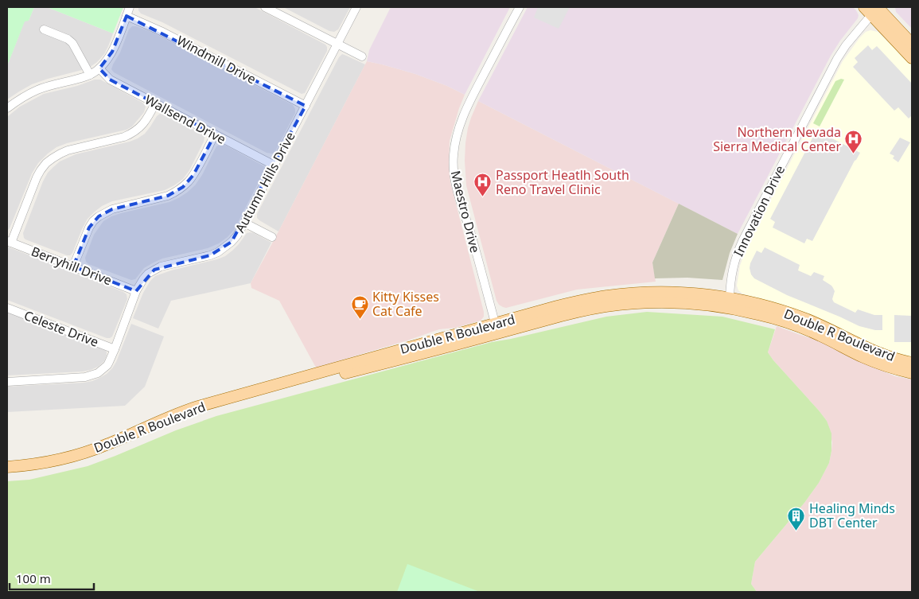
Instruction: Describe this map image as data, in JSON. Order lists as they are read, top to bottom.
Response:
{
  "streets": {
    "main road": ["Double R Boulevard"],
    "street": [
      "Windmill Drive",
      "Wallsend Drive",
      "Autumn Hills Drive",
      "Innovation Drive",
      "Maestro Drive",
      "Berryhill Drive",
      "Celeste Drive"
    ]
  },
  "crossings": [
    ["Windmill Drive", "Autumn Hills Drive"],
    ["Wallsend Drive", "Autumn Hills Drive"],
    ["Autumn Hills Drive", "Berryhill Drive"],
    ["Autumn Hills Drive", "Celeste Drive"],
    ["Innovation Drive", "Double R Boulevard"],
    ["Maestro Drive", "Double R Boulevard"]
  ],
  "places": {
    "hospital": ["Northern Nevada Sierra Medical Center", "Passport Heatlh South Reno Travel Clinic"],
    "cafe": ["Kitty Kisses Cat Cafe"],
    "building": ["Healing Minds DBT Center"]
  },
  "scale_bar": "100 m"
}
